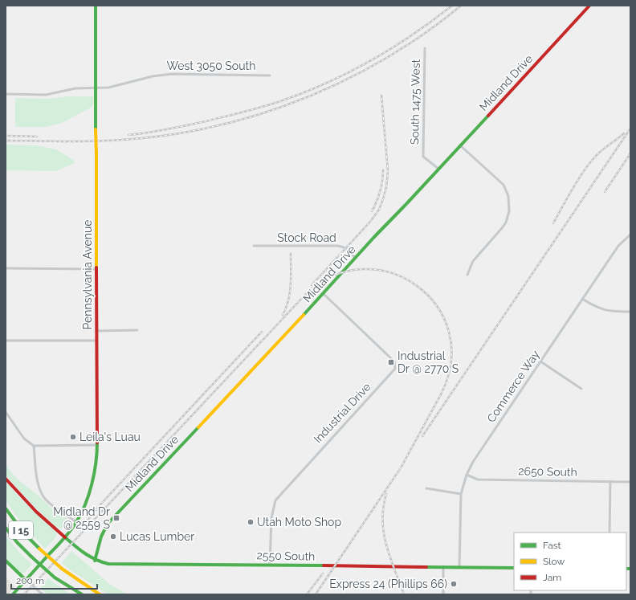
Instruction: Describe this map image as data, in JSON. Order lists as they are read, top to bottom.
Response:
{
  "streets": {
    "main road": [
      "Midland Drive",
      "Pennsylvania Avenue",
      "I 15",
      "2550 South"
    ],
    "street": [
      "West 3050 South",
      "South 1475 West",
      "Stock Road",
      "Commerce Way",
      "Industrial Drive",
      "2650 South"
    ]
  },
  "crossings": [
    ["West 3050 South", "Pennsylvania Avenue"],
    ["Midland Drive", "South 1475 West"],
    ["Midland Drive", "Stock Road"],
    ["Midland Drive", "Industrial Drive"],
    ["Midland Drive", "2550 South"],
    ["Pennsylvania Avenue", "2550 South"],
    ["Commerce Way", "2650 South"],
    ["Commerce Way", "2550 South"],
    ["Industrial Drive", "2550 South"]
  ],
  "places": {
    "transit": ["Industrial Dr @ 2770 S", "Midland Dr @ 2559 S"],
    "other": [
      "Leila's Luau",
      "Utah Moto Shop",
      "Lucas Lumber",
      "Express 24 (Phillips 66)"
    ]
  },
  "legend": ["Fast", "Slow", "Jam"],
  "scale_bar": "200 m"
}
